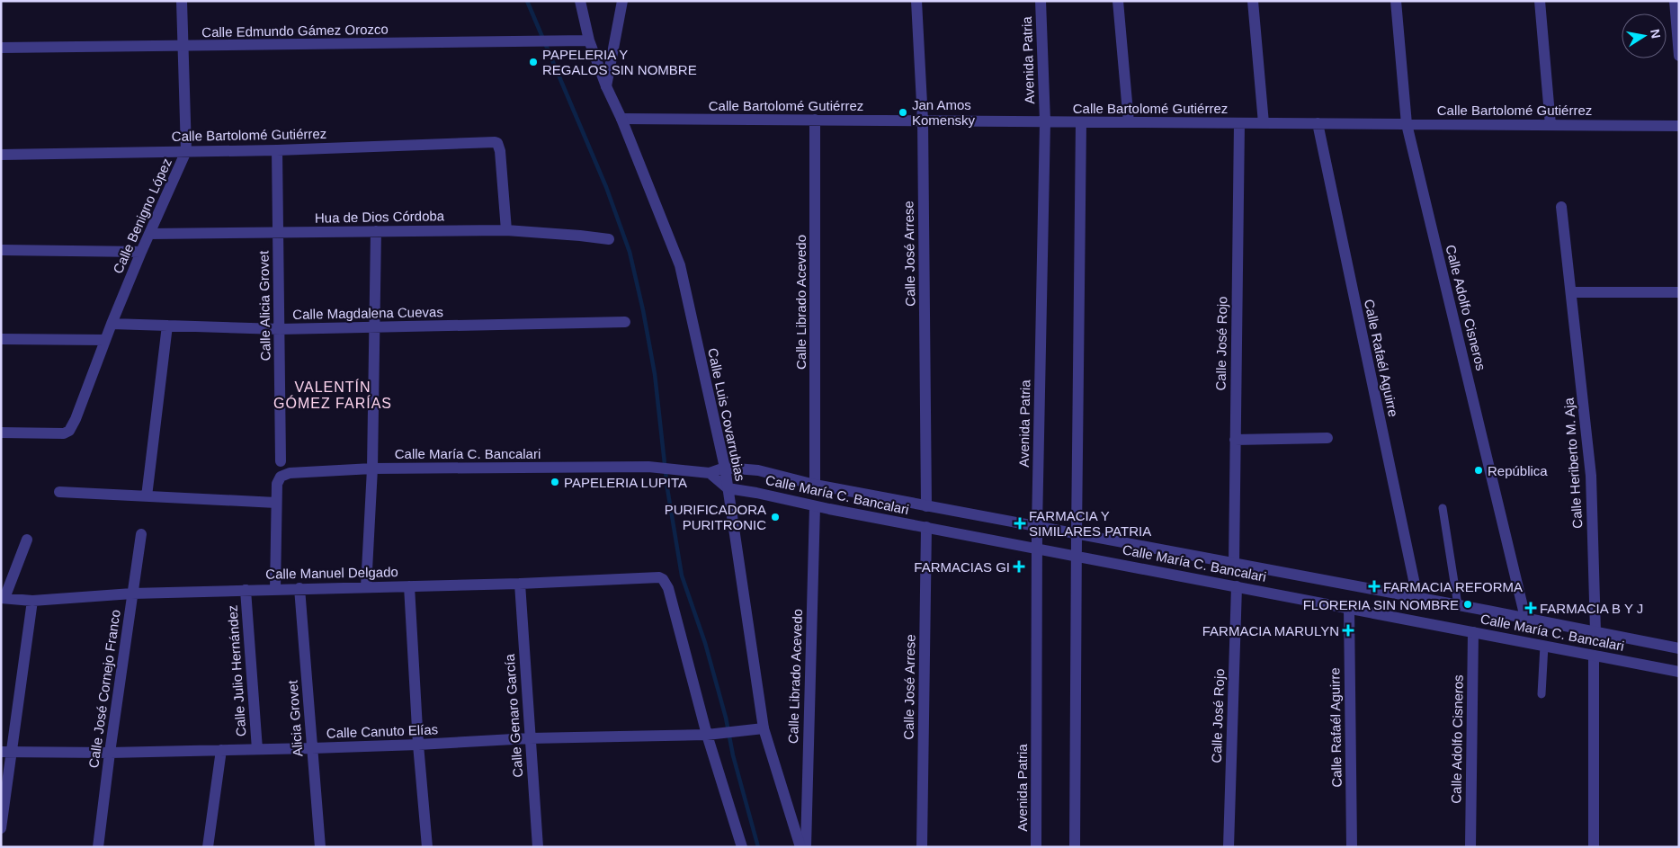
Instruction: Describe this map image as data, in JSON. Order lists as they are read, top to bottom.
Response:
{
  "streets": {
    "street": [
      "Calle Edmundo Gámez Orozco",
      "Avenida Patria",
      "Calle Bartolomé Gutiérrez",
      "Calle Benigno López",
      "Hua de Dios Córdoba",
      "Calle José Arrese",
      "Calle Librado Acevedo",
      "Calle Alicia Grovet",
      "Calle Adolfo Cisneros",
      "Calle Magdalena Cuevas",
      "Calle José Rojo",
      "Calle Rafaél Aguirre",
      "Calle Luis Covarrubias",
      "Calle María C. Bancalari",
      "Calle Heriberto M. Aja",
      "Calle Manuel Delgado",
      "Calle Julio Hernández",
      "Calle José Cornejo Franco",
      "Calle Genaro García",
      "Alicia Grovet",
      "Calle Canuto Elías"
    ]
  },
  "crossings": [
    ["Calle Edmundo Gámez Orozco", "Calle Benigno López"],
    ["Calle Edmundo Gámez Orozco", "Calle Luis Covarrubias"],
    ["Avenida Patria", "Calle Bartolomé Gutiérrez"],
    ["Avenida Patria", "Calle María C. Bancalari"],
    ["Calle Bartolomé Gutiérrez", "Calle Benigno López"],
    ["Calle Bartolomé Gutiérrez", "Hua de Dios Córdoba"],
    ["Calle Bartolomé Gutiérrez", "Calle José Arrese"],
    ["Calle Bartolomé Gutiérrez", "Calle Librado Acevedo"],
    ["Calle Bartolomé Gutiérrez", "Calle Alicia Grovet"],
    ["Calle Bartolomé Gutiérrez", "Calle Adolfo Cisneros"],
    ["Calle Bartolomé Gutiérrez", "Calle José Rojo"],
    ["Calle Bartolomé Gutiérrez", "Calle Rafaél Aguirre"],
    ["Calle Bartolomé Gutiérrez", "Calle Luis Covarrubias"],
    ["Calle Benigno López", "Hua de Dios Córdoba"],
    ["Calle Benigno López", "Calle Magdalena Cuevas"],
    ["Hua de Dios Córdoba", "Calle Alicia Grovet"],
    ["Calle José Arrese", "Calle María C. Bancalari"],
    ["Calle Librado Acevedo", "Calle María C. Bancalari"],
    ["Calle Alicia Grovet", "Calle Magdalena Cuevas"],
    ["Calle Adolfo Cisneros", "Calle María C. Bancalari"],
    ["Calle José Rojo", "Calle María C. Bancalari"],
    ["Calle Rafaél Aguirre", "Calle María C. Bancalari"],
    ["Calle Luis Covarrubias", "Calle María C. Bancalari"],
    ["Calle Luis Covarrubias", "Calle Canuto Elías"],
    ["Calle María C. Bancalari", "Calle Heriberto M. Aja"],
    ["Calle Manuel Delgado", "Calle Julio Hernández"],
    ["Calle Manuel Delgado", "Calle José Cornejo Franco"],
    ["Calle Manuel Delgado", "Calle Genaro García"],
    ["Calle Manuel Delgado", "Alicia Grovet"],
    ["Calle Manuel Delgado", "Calle Canuto Elías"],
    ["Calle Julio Hernández", "Calle Canuto Elías"],
    ["Calle José Cornejo Franco", "Calle Canuto Elías"],
    ["Calle Genaro García", "Calle Canuto Elías"],
    ["Alicia Grovet", "Calle Canuto Elías"]
  ],
  "districts": ["VALENTÍN GÓMEZ FARÍAS"],
  "places": {
    "other": [
      "PAPELERIA Y REGALOS SIN NOMBRE",
      "Jan Amos Komensky",
      "República",
      "PAPELERIA LUPITA",
      "PURIFICADORA PURITRONIC",
      "FLORERIA SIN NOMBRE"
    ],
    "health": [
      "FARMACIA Y SIMILARES PATRIA",
      "FARMACIAS GI",
      "FARMACIA REFORMA",
      "FARMACIA B Y J",
      "FARMACIA MARULYN"
    ]
  },
  "north": "right"
}
